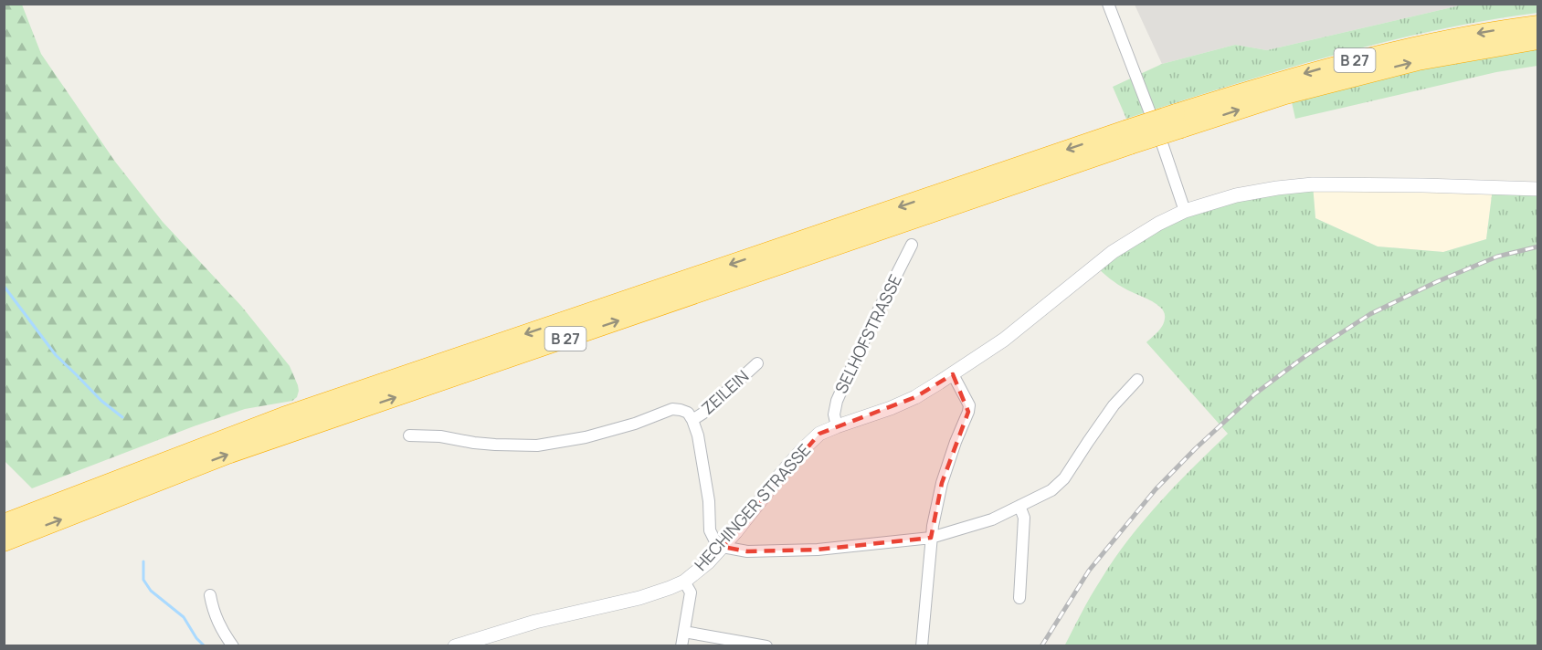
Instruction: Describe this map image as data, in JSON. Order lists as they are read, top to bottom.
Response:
{
  "streets": {
    "highway": ["B 27"],
    "street": ["SELHOFSTRASSE", "ZEILEIN", "HECHINGER STRASSE"]
  },
  "crossings": [
    ["SELHOFSTRASSE", "HECHINGER STRASSE"]
  ]
}
